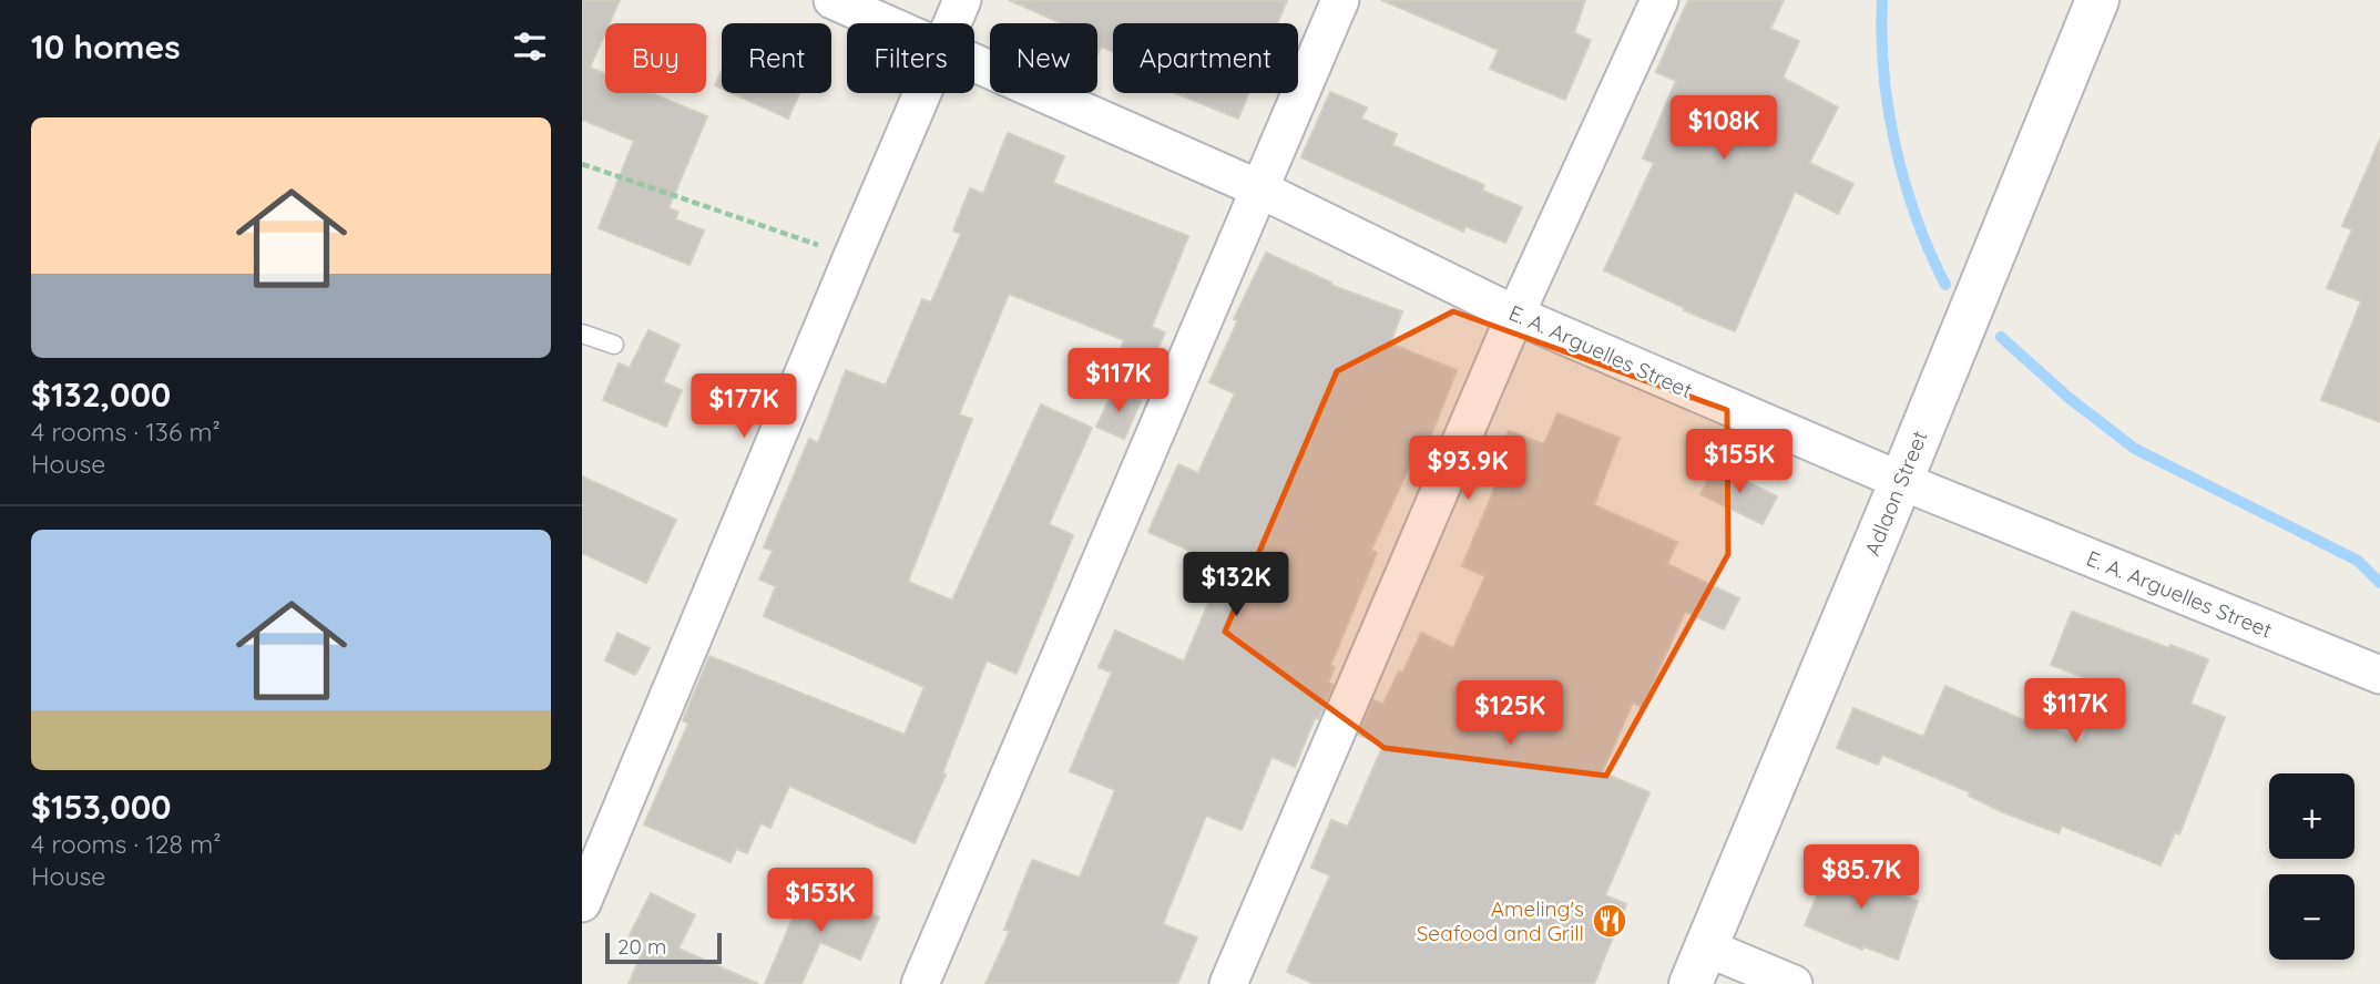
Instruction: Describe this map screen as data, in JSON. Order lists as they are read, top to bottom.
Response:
{
  "streets": {
    "street": ["E. A. Arguelles Street", "Adlaon Street"]
  },
  "crossings": [
    ["E. A. Arguelles Street", "Adlaon Street"]
  ],
  "places": {
    "restaurant": ["Ameling's Seafood and Grill"]
  },
  "scale_bar": "20 m",
  "page": {
    "heading": "10 homes",
    "chip": [
      "Buy",
      "Rent",
      "Filters",
      "New",
      "Apartment"
    ],
    "list": [
      {
        "name": "$132,000",
        "note": "4 rooms · 136 m² · House"
      },
      {
        "name": "$153,000",
        "note": "4 rooms · 128 m² · House"
      }
    ],
    "price": [
      "$108K",
      "$117K",
      "$177K",
      "$155K",
      "$93.9K",
      "$132K",
      "$117K",
      "$125K",
      "$85.7K",
      "$153K"
    ],
    "map_buttons": ["+", "−"],
    "scale": "20 m"
  }
}
